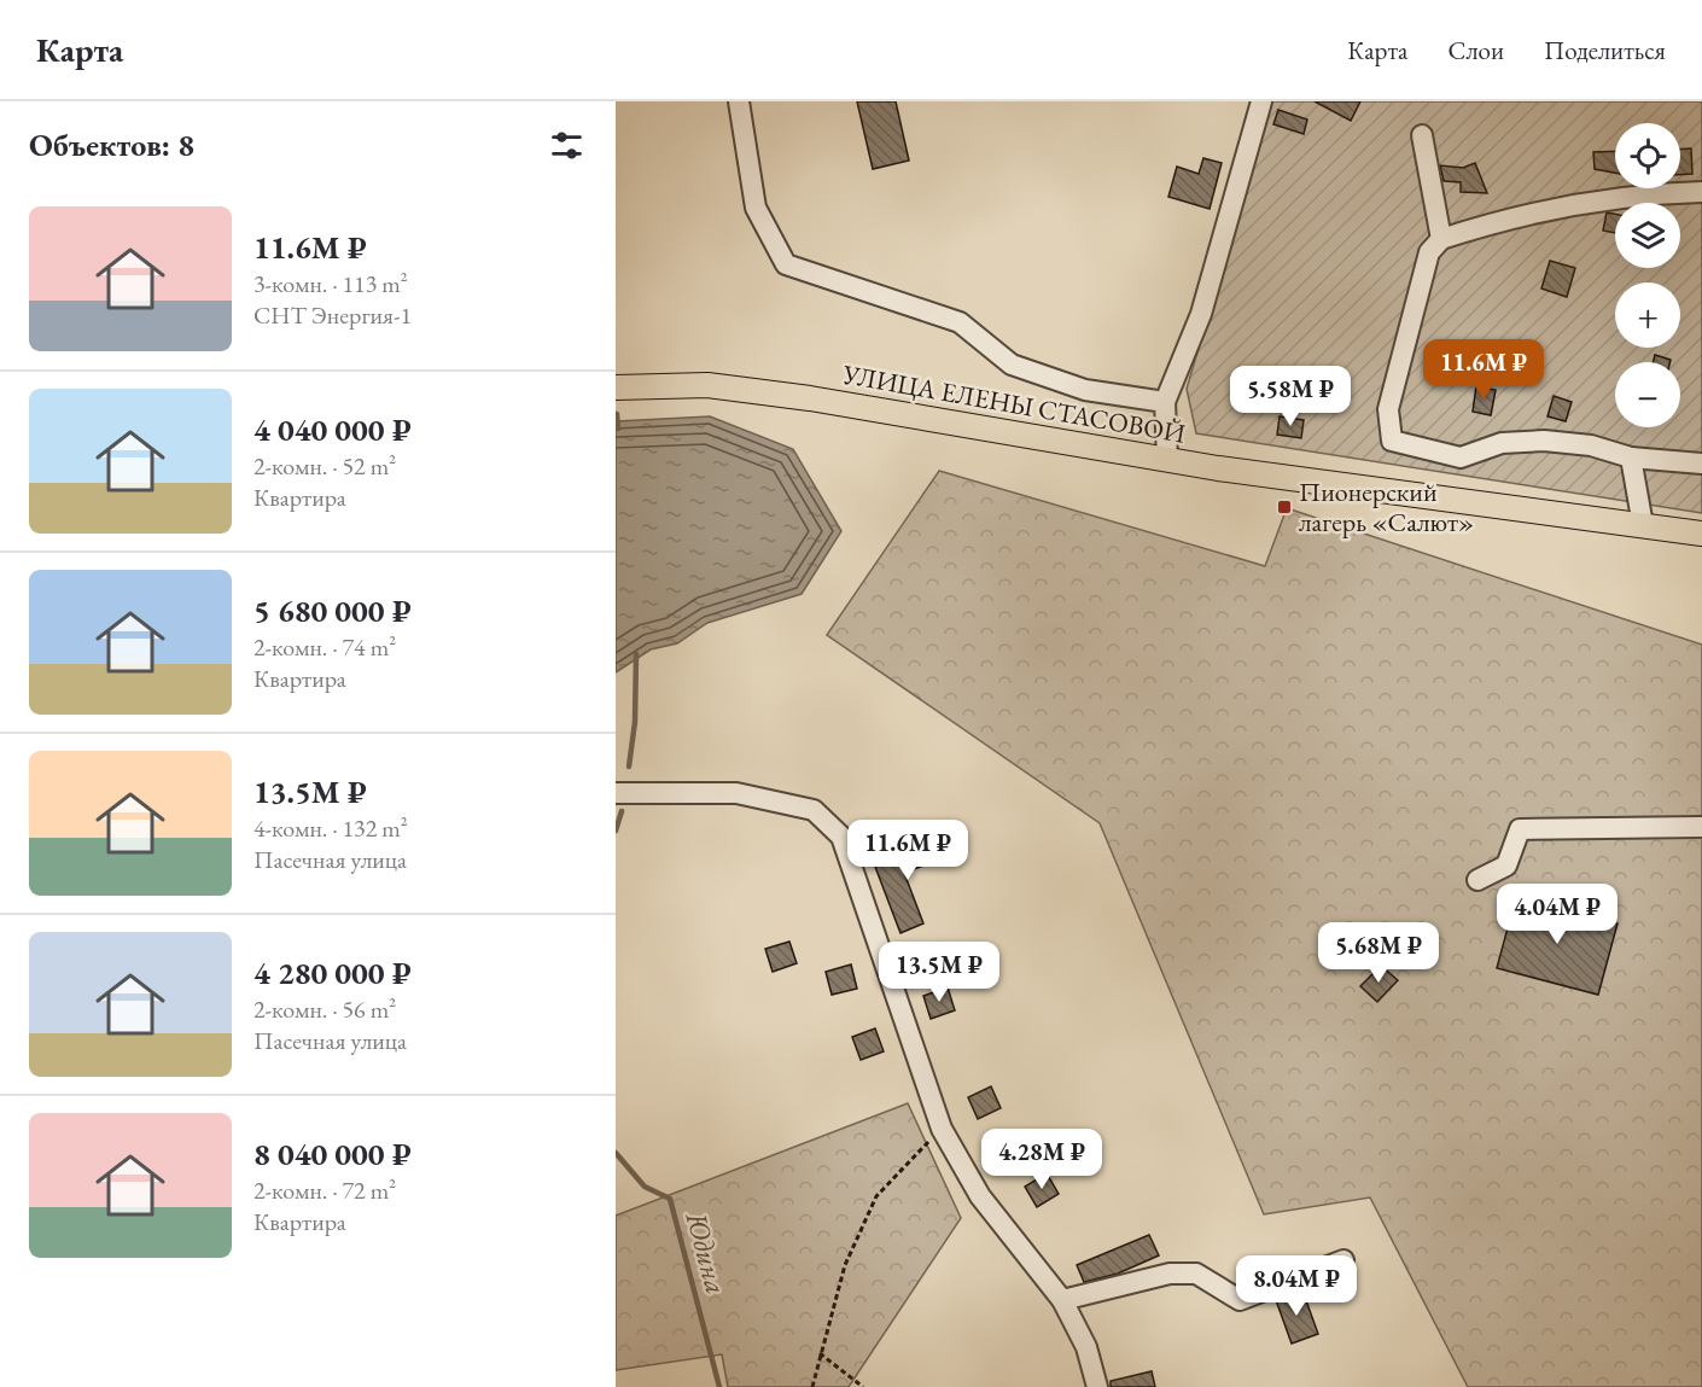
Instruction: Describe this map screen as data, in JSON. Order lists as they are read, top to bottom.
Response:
{
  "streets": {
    "main road": ["УЛИЦА ЕЛЕНЫ СТАСОВОЙ"]
  },
  "water": ["Юдина"],
  "places": {
    "transit": ["Пионерский лагерь «Салют»"]
  },
  "page": {
    "header": "Карта",
    "nav": ["Карта", "Слои", "Поделиться"],
    "heading": "Объектов: 8",
    "map_buttons": ["+", "−"],
    "list": [
      {
        "name": "11.6M ₽",
        "note": "3-комн. · 113 m² · СНТ Энергия-1"
      },
      {
        "name": "4 040 000 ₽",
        "note": "2-комн. · 52 m² · Квартира"
      },
      {
        "name": "5 680 000 ₽",
        "note": "2-комн. · 74 m² · Квартира"
      },
      {
        "name": "13.5M ₽",
        "note": "4-комн. · 132 m² · Пасечная улица"
      },
      {
        "name": "4 280 000 ₽",
        "note": "2-комн. · 56 m² · Пасечная улица"
      },
      {
        "name": "8 040 000 ₽",
        "note": "2-комн. · 72 m² · Квартира"
      }
    ],
    "price": [
      "11.6M ₽",
      "5.58M ₽",
      "11.6M ₽",
      "4.04M ₽",
      "5.68M ₽",
      "13.5M ₽",
      "4.28M ₽",
      "8.04M ₽"
    ]
  }
}
